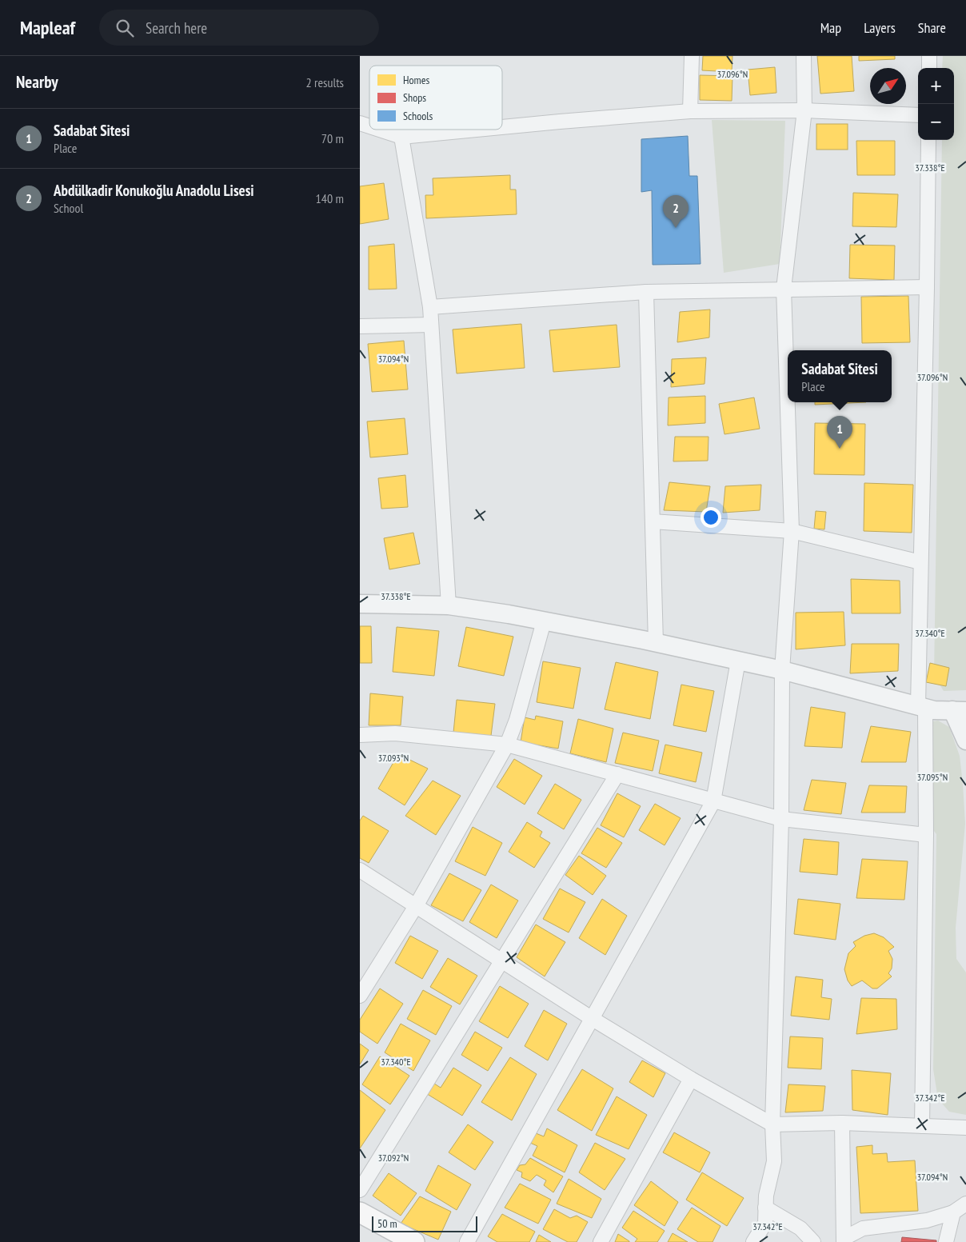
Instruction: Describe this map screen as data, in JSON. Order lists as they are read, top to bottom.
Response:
{
  "legend": ["Homes", "Shops", "Schools"],
  "scale_bar": "50 m",
  "north": "top right",
  "page": {
    "header": "Mapleaf",
    "search": "Search here",
    "nav": ["Map", "Layers", "Share"],
    "heading": ["Nearby", "2 results"],
    "map_buttons": ["+", "−"],
    "list": [
      {
        "mark": "1",
        "name": "Sadabat Sitesi",
        "note": "Place",
        "value": "70 m"
      },
      {
        "mark": "2",
        "name": "Abdülkadir Konukoğlu Anadolu Lisesi",
        "note": "School",
        "value": "140 m"
      }
    ],
    "pins": ["2", "1"],
    "popup": ["Sadabat Sitesi", "Place"],
    "scale": "50 m"
  },
  "coordinates": [
    "37.096°N",
    "37.338°E",
    "37.094°N",
    "37.340°E",
    "37.093°N",
    "37.095°N",
    "37.342°E",
    "37.092°N"
  ]
}
